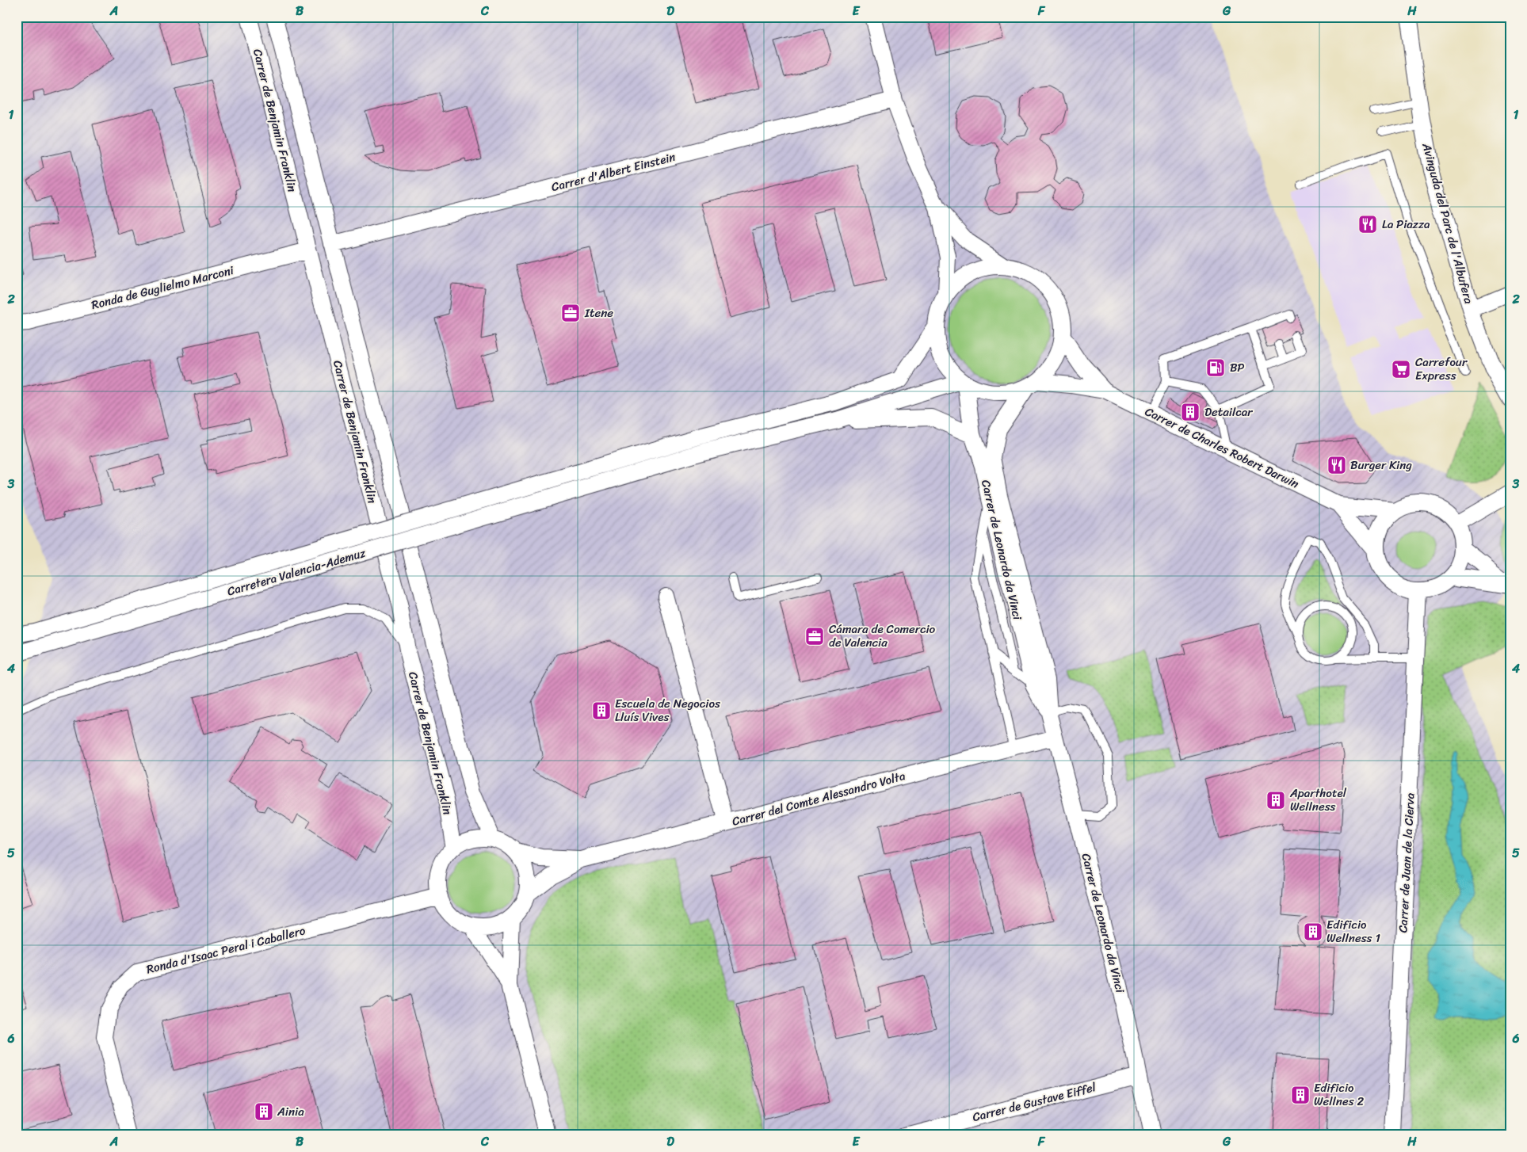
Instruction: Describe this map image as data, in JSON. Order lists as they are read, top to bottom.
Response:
{
  "streets": {
    "street": [
      "Carrer de Benjamin Franklin",
      "Carrer d'Albert Einstein",
      "Avinguda del Parc de l'Albufera",
      "Ronda de Guglielmo Marconi",
      "Carrer de Charles Robert Darwin",
      "Carrer de Leonardo da Vinci",
      "Carretera Valencia-Ademuz",
      "Carrer del Comte Alessandro Volta",
      "Carrer de Juan de la Cierva",
      "Ronda d'Isaac Peral i Caballero",
      "Carrer de Gustave Eiffel"
    ]
  },
  "crossings": [
    ["Carrer de Benjamin Franklin", "Carrer d'Albert Einstein"],
    ["Carrer de Benjamin Franklin", "Ronda de Guglielmo Marconi"],
    ["Carrer de Benjamin Franklin", "Carrer del Comte Alessandro Volta"],
    ["Carrer de Benjamin Franklin", "Ronda d'Isaac Peral i Caballero"],
    ["Carrer de Charles Robert Darwin", "Carrer de Leonardo da Vinci"],
    ["Carrer de Charles Robert Darwin", "Carretera Valencia-Ademuz"],
    ["Carrer de Charles Robert Darwin", "Carrer de Juan de la Cierva"],
    ["Carrer de Leonardo da Vinci", "Carretera Valencia-Ademuz"],
    ["Carrer de Leonardo da Vinci", "Carrer del Comte Alessandro Volta"],
    ["Carrer de Leonardo da Vinci", "Carrer de Gustave Eiffel"],
    ["Carrer del Comte Alessandro Volta", "Ronda d'Isaac Peral i Caballero"]
  ],
  "places": {
    "restaurant": ["La Piazza", "Burger King"],
    "office": ["Itene", "Cámara de Comercio de Valencia"],
    "fuel station": ["BP"],
    "supermarket": ["Carrefour Express"],
    "building": [
      "Detailcar",
      "Escuela de Negocios Lluís Vives",
      "Aparthotel Wellness",
      "Edificio Wellness 1",
      "Edificio Wellnes 2",
      "Ainia"
    ]
  },
  "grid": {
    "columns": [
      "A",
      "B",
      "C",
      "D",
      "E",
      "F",
      "G",
      "H"
    ],
    "rows": [
      "1",
      "2",
      "3",
      "4",
      "5",
      "6"
    ]
  }
}
